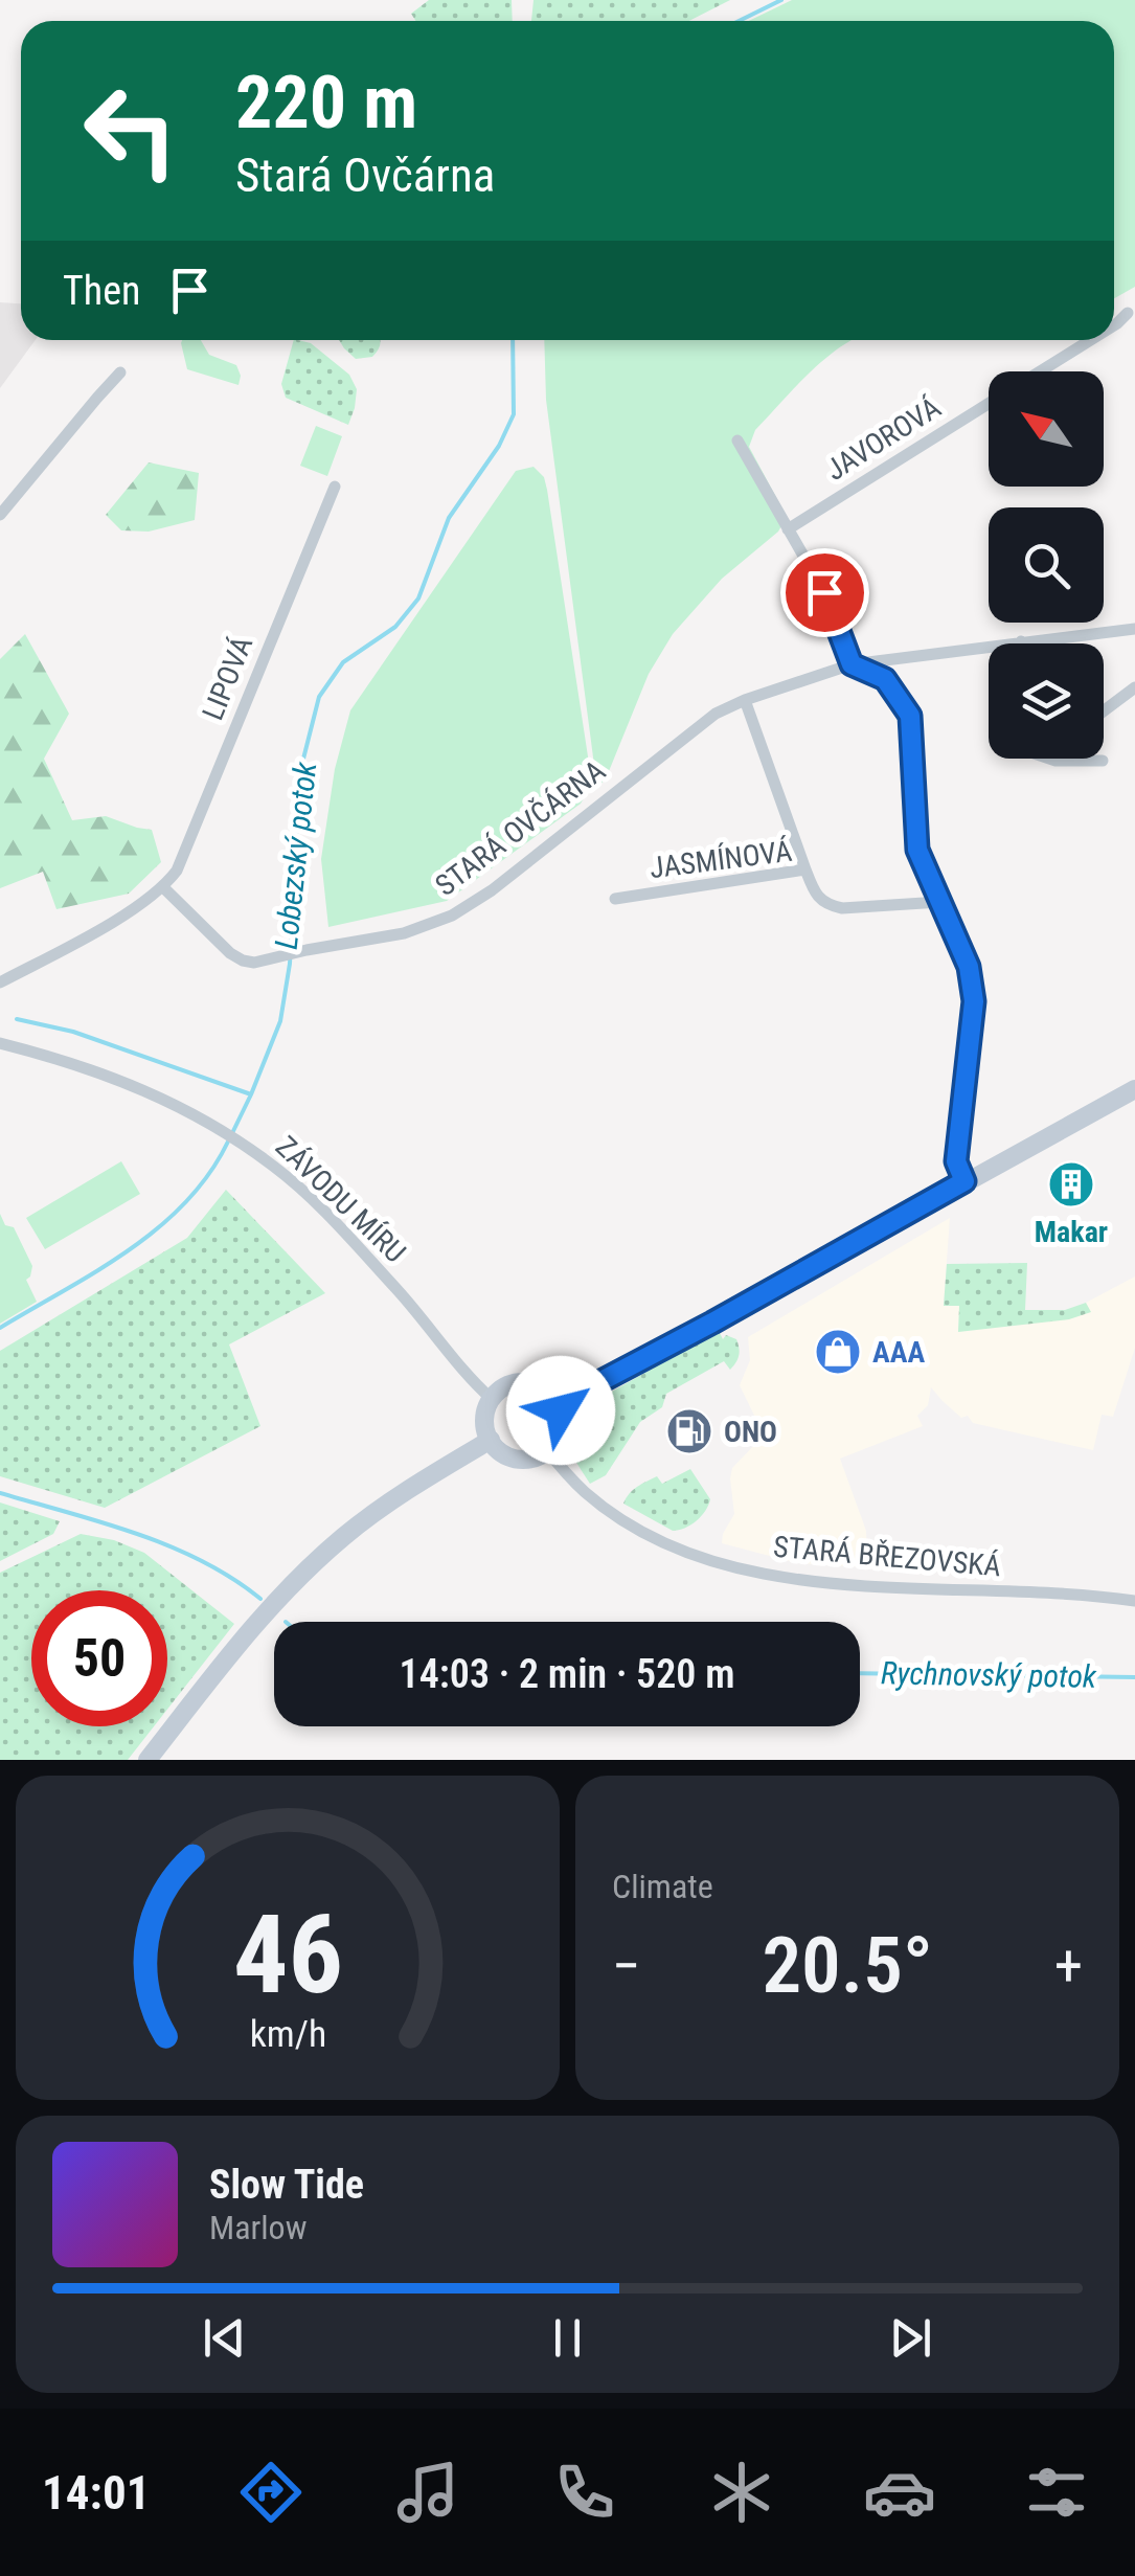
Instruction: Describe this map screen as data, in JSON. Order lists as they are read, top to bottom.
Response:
{
  "streets": {
    "street": [
      "JAVOROVÁ",
      "LIPOVÁ",
      "STARÁ OVČÁRNA",
      "JASMÍNOVÁ",
      "ZÁVODU MÍRU",
      "STARÁ BŘEZOVSKÁ"
    ]
  },
  "crossings": [
    ["LIPOVÁ", "STARÁ OVČÁRNA"],
    ["ZÁVODU MÍRU", "STARÁ BŘEZOVSKÁ"]
  ],
  "water": ["Lobezský potok", "Rychnovský potok"],
  "places": {
    "building": ["Makar"],
    "shop": ["AAA"],
    "fuel station": ["ONO"]
  },
  "north": "top left",
  "page": {
    "turn": ["220 m", "Stará Ovčárna"],
    "then": "Then",
    "limit": "50",
    "trip": "14:03 · 2 min · 520 m",
    "tile": "Climate",
    "heat": ["−", "20.5°", "+"],
    "song": ["Slow Tide", "Marlow"],
    "tabs": "14:01",
    "gauge": ["46", "km/h"]
  }
}
